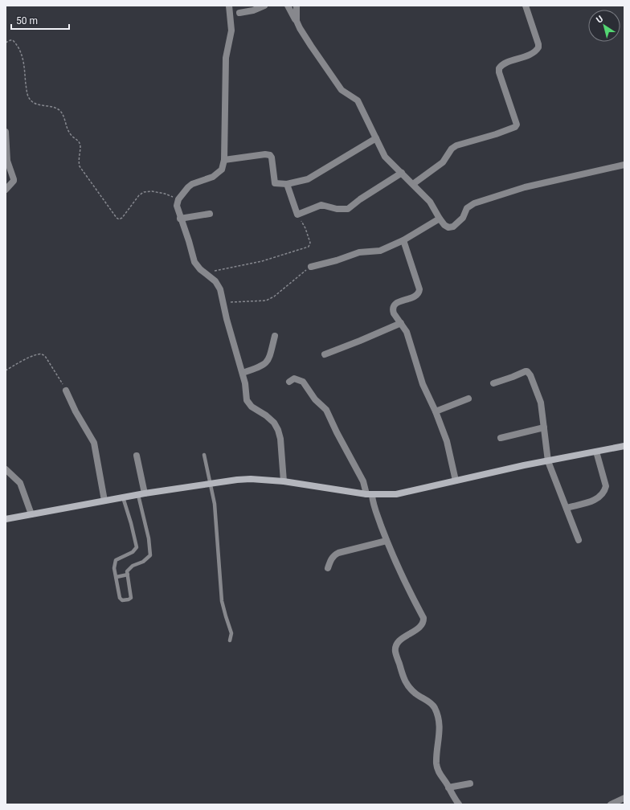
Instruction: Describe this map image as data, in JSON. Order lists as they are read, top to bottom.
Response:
{
  "scale_bar": "50 m",
  "north": "top left"
}
